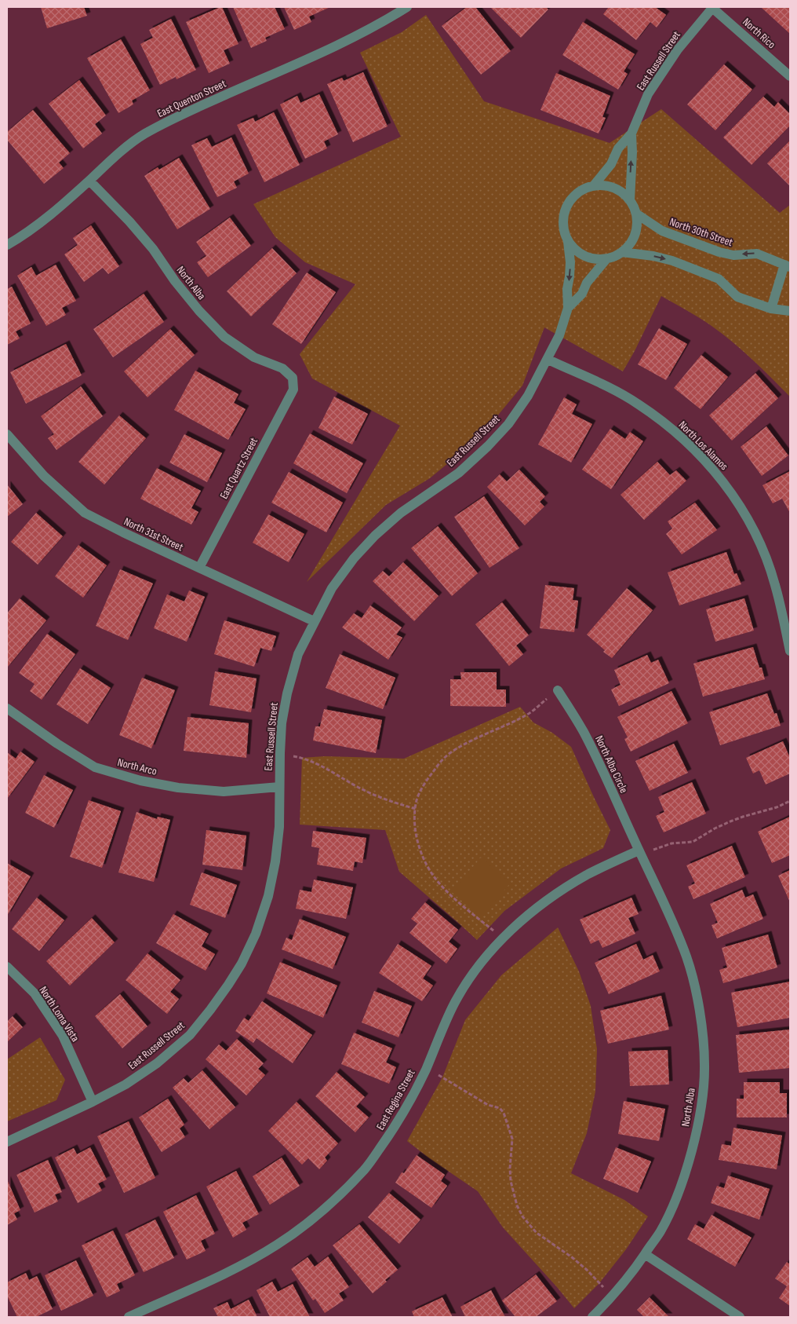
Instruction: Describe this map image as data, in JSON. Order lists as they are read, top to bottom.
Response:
{
  "streets": {
    "street": [
      "North Rico",
      "East Russell Street",
      "East Quenton Street",
      "North 30th Street",
      "North Alba",
      "North Los Alamos",
      "East Quartz Street",
      "North 31st Street",
      "North Alba Circle",
      "North Arco",
      "North Loma Vista",
      "East Regina Street"
    ]
  },
  "crossings": [
    ["North Rico", "East Russell Street"],
    ["East Russell Street", "North 30th Street"],
    ["East Russell Street", "North Los Alamos"],
    ["East Russell Street", "North 31st Street"],
    ["East Russell Street", "North Arco"],
    ["East Russell Street", "North Loma Vista"],
    ["East Quenton Street", "North Alba"],
    ["North Alba", "East Quartz Street"],
    ["North Alba", "North Alba Circle"],
    ["North Alba", "East Regina Street"],
    ["East Quartz Street", "North 31st Street"],
    ["North Alba Circle", "East Regina Street"]
  ]
}
